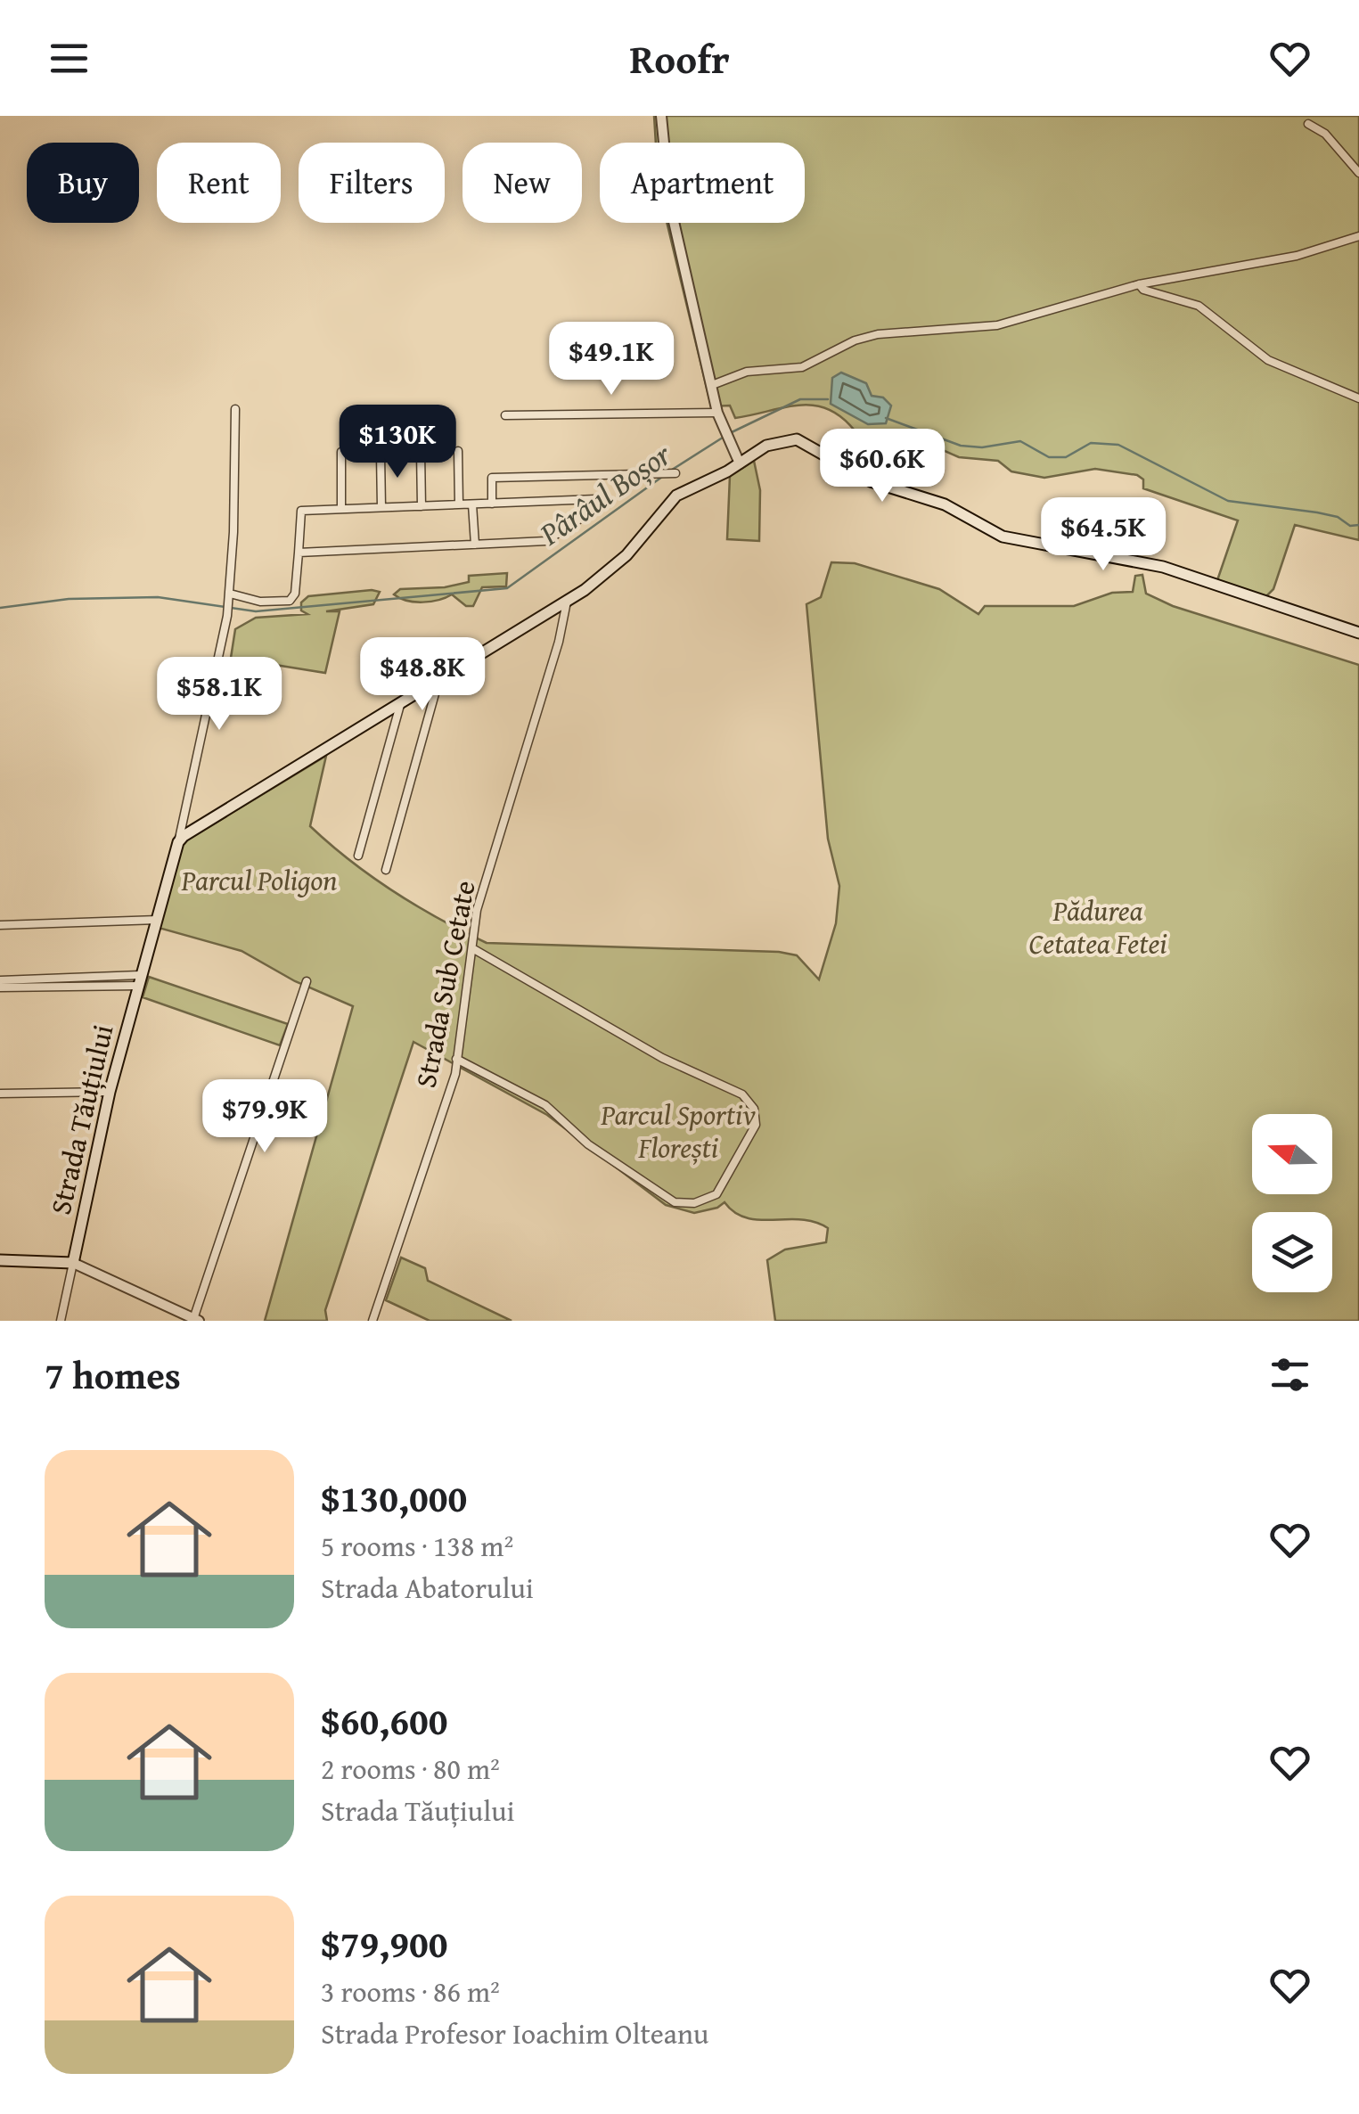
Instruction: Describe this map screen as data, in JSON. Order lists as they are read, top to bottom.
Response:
{
  "streets": {
    "main road": ["Strada Tăuțiului"],
    "street": ["Strada Sub Cetate"]
  },
  "water": ["Pârâul Boșor"],
  "parks": ["Parcul Poligon", "Pădurea Cetatea Fetei", "Parcul Sportiv Florești"],
  "north": "left",
  "page": {
    "header": "Roofr",
    "chip": [
      "Buy",
      "Rent",
      "Filters",
      "New",
      "Apartment"
    ],
    "price": [
      "$49.1K",
      "$130K",
      "$60.6K",
      "$64.5K",
      "$48.8K",
      "$58.1K",
      "$79.9K"
    ],
    "heading": "7 homes",
    "list": [
      {
        "name": "$130,000",
        "note": "5 rooms · 138 m² · Strada Abatorului"
      },
      {
        "name": "$60,600",
        "note": "2 rooms · 80 m² · Strada Tăuțiului"
      },
      {
        "name": "$79,900",
        "note": "3 rooms · 86 m² · Strada Profesor Ioachim Olteanu"
      }
    ]
  }
}
